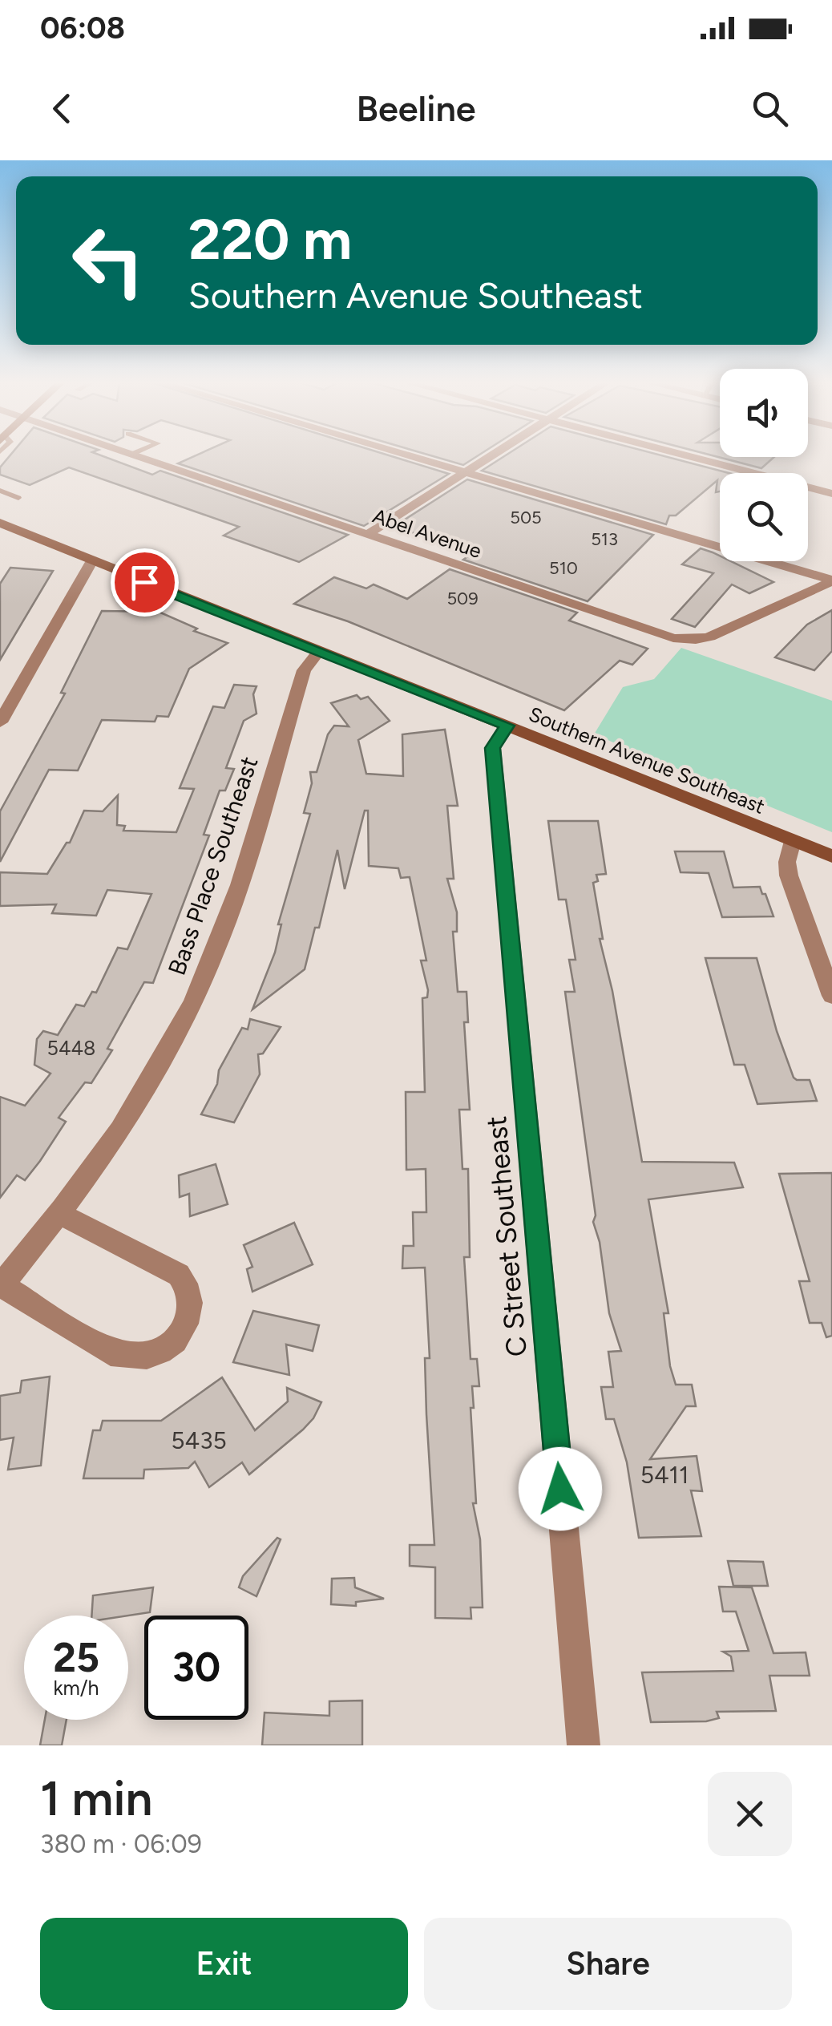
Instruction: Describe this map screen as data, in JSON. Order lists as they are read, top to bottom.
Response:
{
  "streets": {
    "main road": ["Southern Avenue Southeast"],
    "street": ["Abel Avenue", "Bass Place Southeast", "C Street Southeast"]
  },
  "crossings": [
    ["Southern Avenue Southeast", "Bass Place Southeast"],
    ["Southern Avenue Southeast", "C Street Southeast"]
  ],
  "house_numbers": [
    "505",
    "513",
    "510",
    "509",
    "5448",
    "5435",
    "5411"
  ],
  "page": {
    "status": "06:08",
    "header": "Beeline",
    "turn": ["220 m", "Southern Avenue Southeast"],
    "speed": "25 km/h",
    "limit": "30",
    "heading": ["1 min", "380 m · 06:09"],
    "buttons": ["Exit", "Share"]
  }
}
